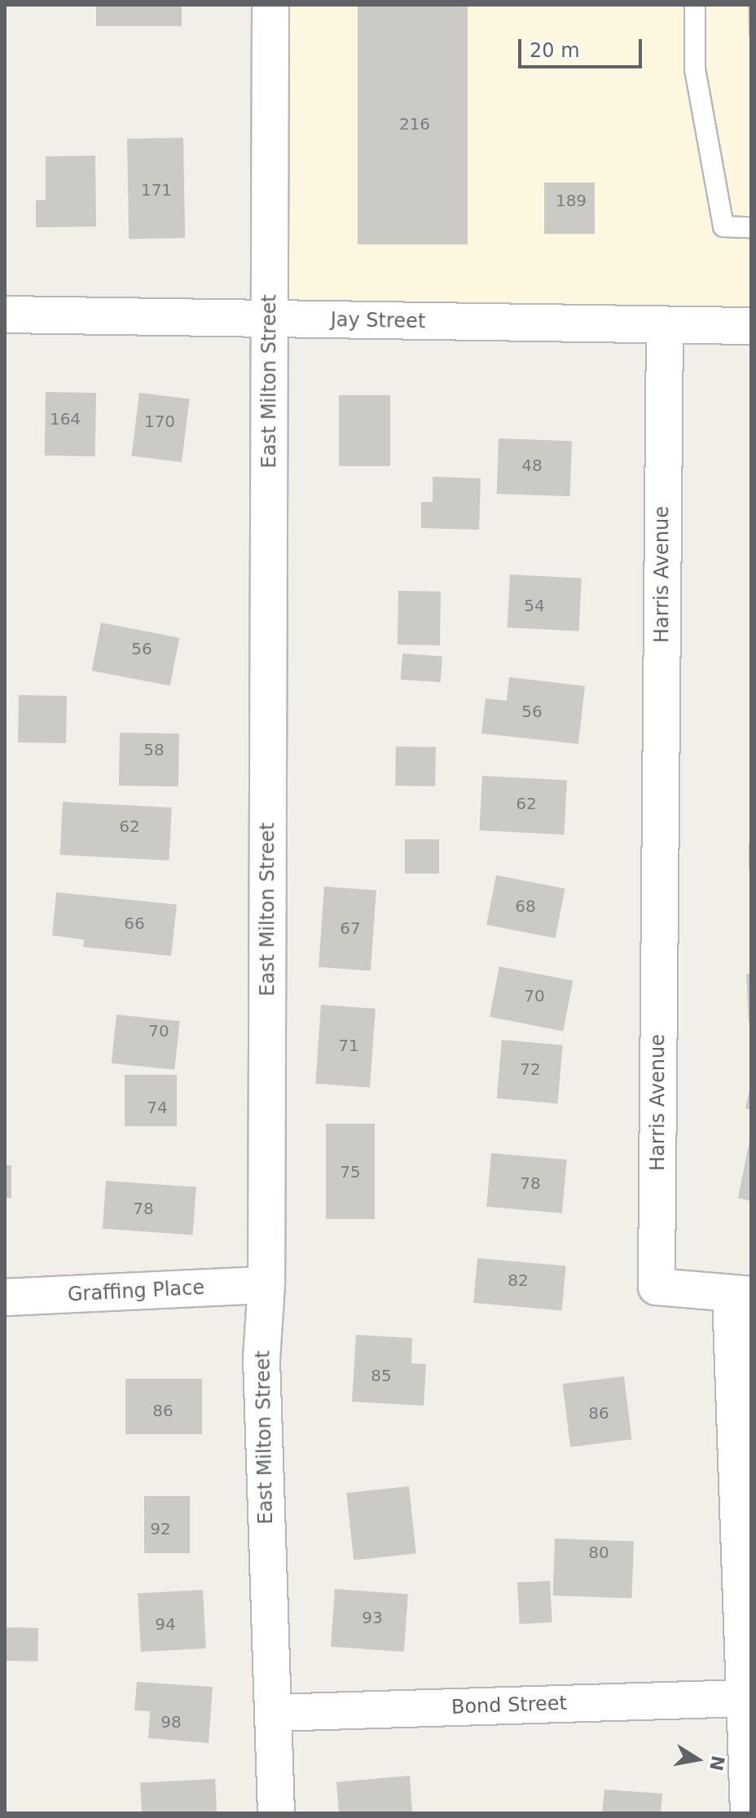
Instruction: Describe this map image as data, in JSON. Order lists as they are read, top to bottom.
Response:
{
  "streets": {
    "street": [
      "Jay Street",
      "East Milton Street",
      "Harris Avenue",
      "Graffing Place",
      "Bond Street"
    ]
  },
  "crossings": [
    ["Jay Street", "East Milton Street"],
    ["Jay Street", "Harris Avenue"],
    ["East Milton Street", "Graffing Place"],
    ["East Milton Street", "Bond Street"],
    ["Harris Avenue", "Bond Street"]
  ],
  "house_numbers": [
    "216",
    "171",
    "189",
    "164",
    "170",
    "48",
    "54",
    "56",
    "56",
    "58",
    "62",
    "62",
    "68",
    "66",
    "67",
    "70",
    "70",
    "71",
    "72",
    "74",
    "75",
    "78",
    "78",
    "82",
    "85",
    "86",
    "86",
    "92",
    "80",
    "93",
    "94",
    "98"
  ],
  "scale_bar": "20 m",
  "north": "right"
}
